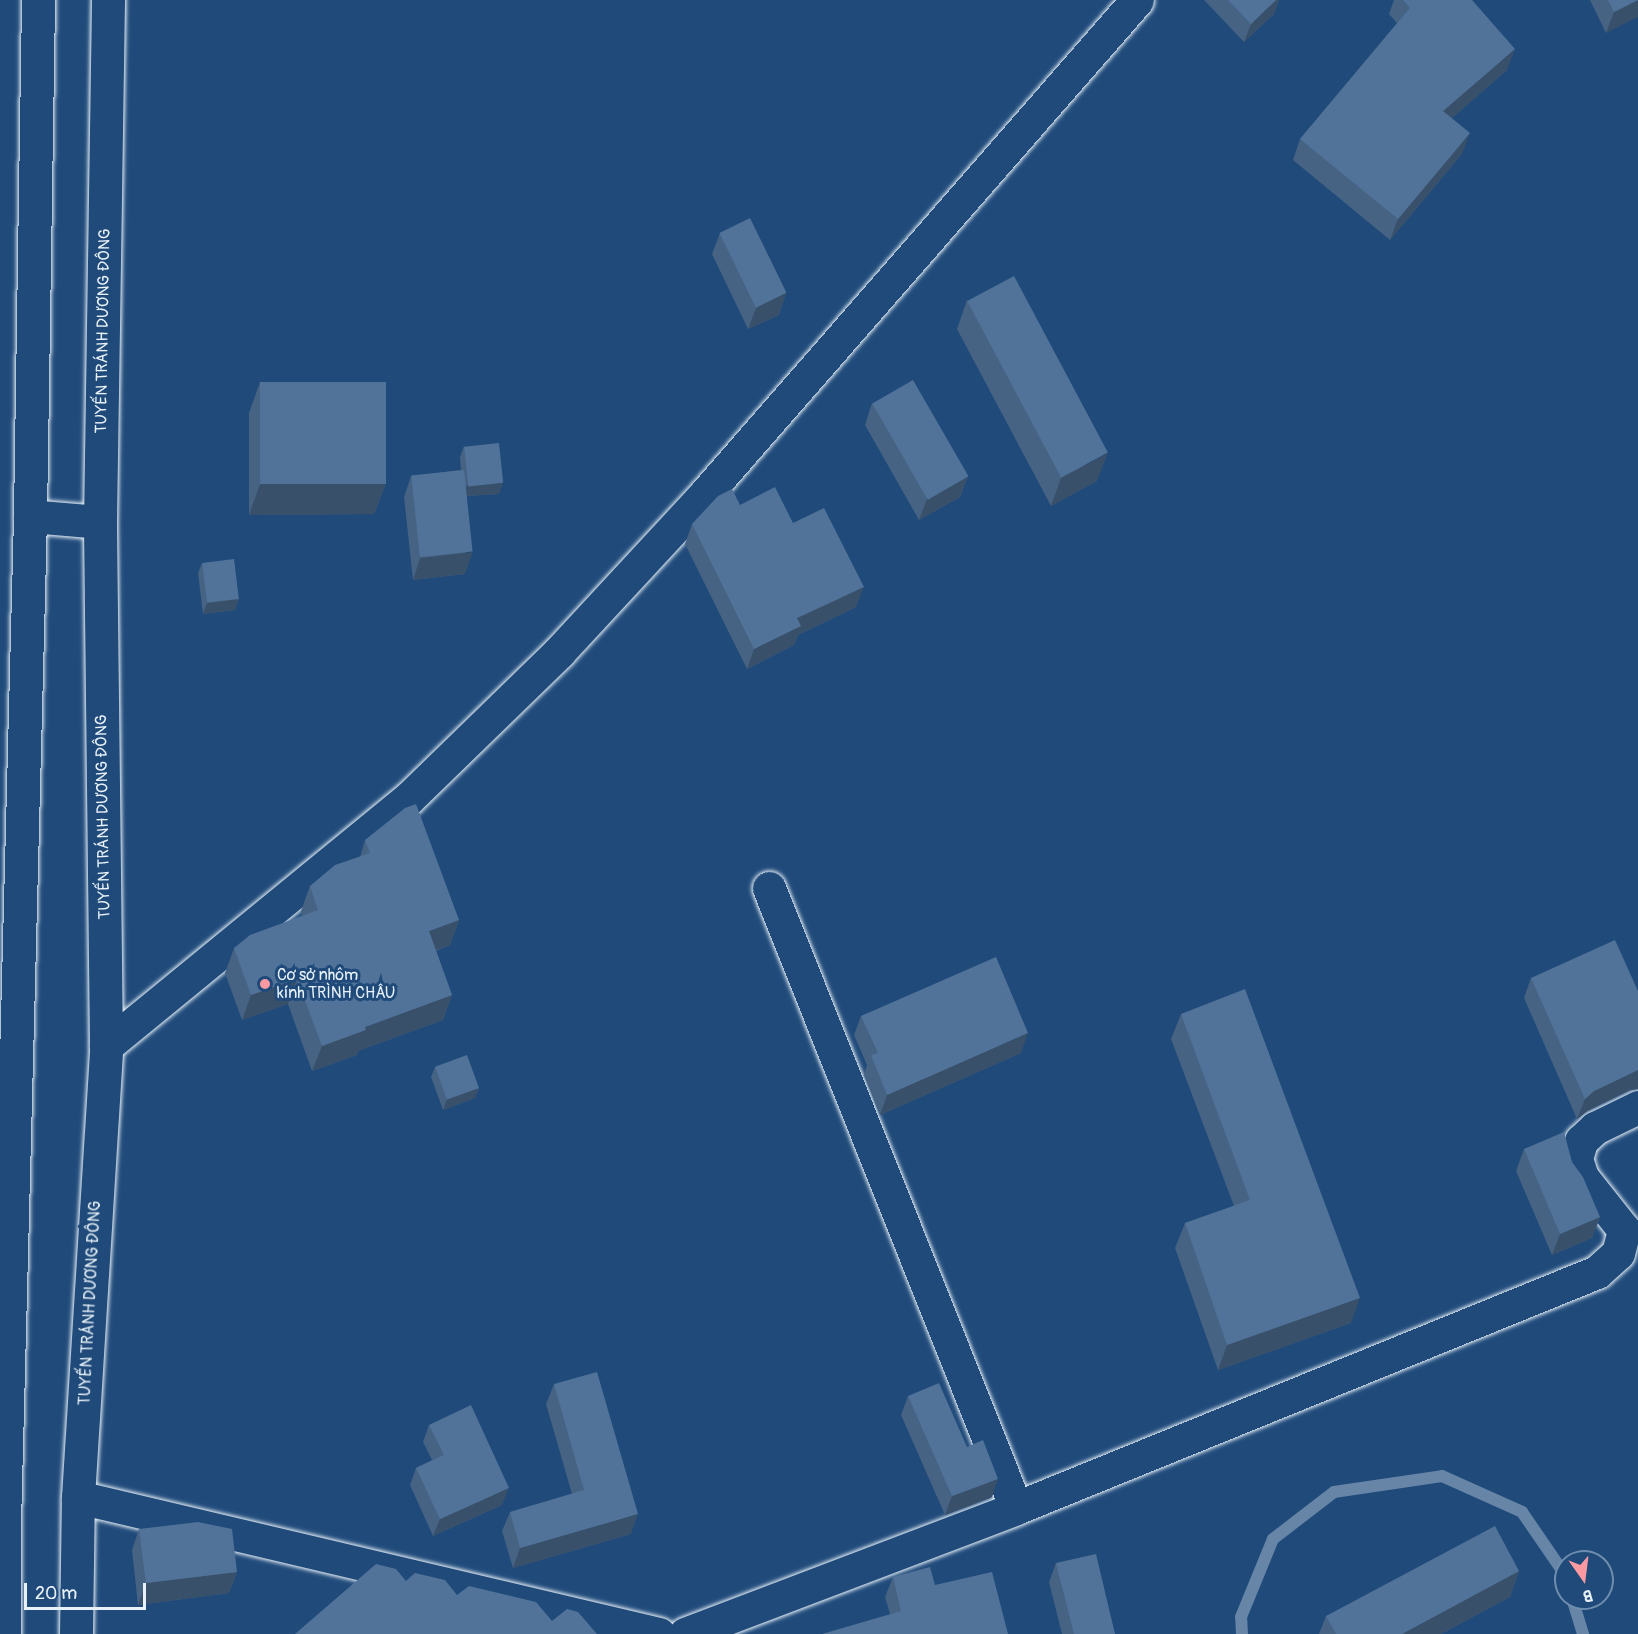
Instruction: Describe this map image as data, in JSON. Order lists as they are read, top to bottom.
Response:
{
  "streets": {
    "street": ["TUYẾN TRÁNH DƯƠNG ĐÔNG"]
  },
  "places": ["Cơ sở nhôm kính TRÌNH CHÂU"],
  "scale_bar": "20 m",
  "north": "bottom"
}
